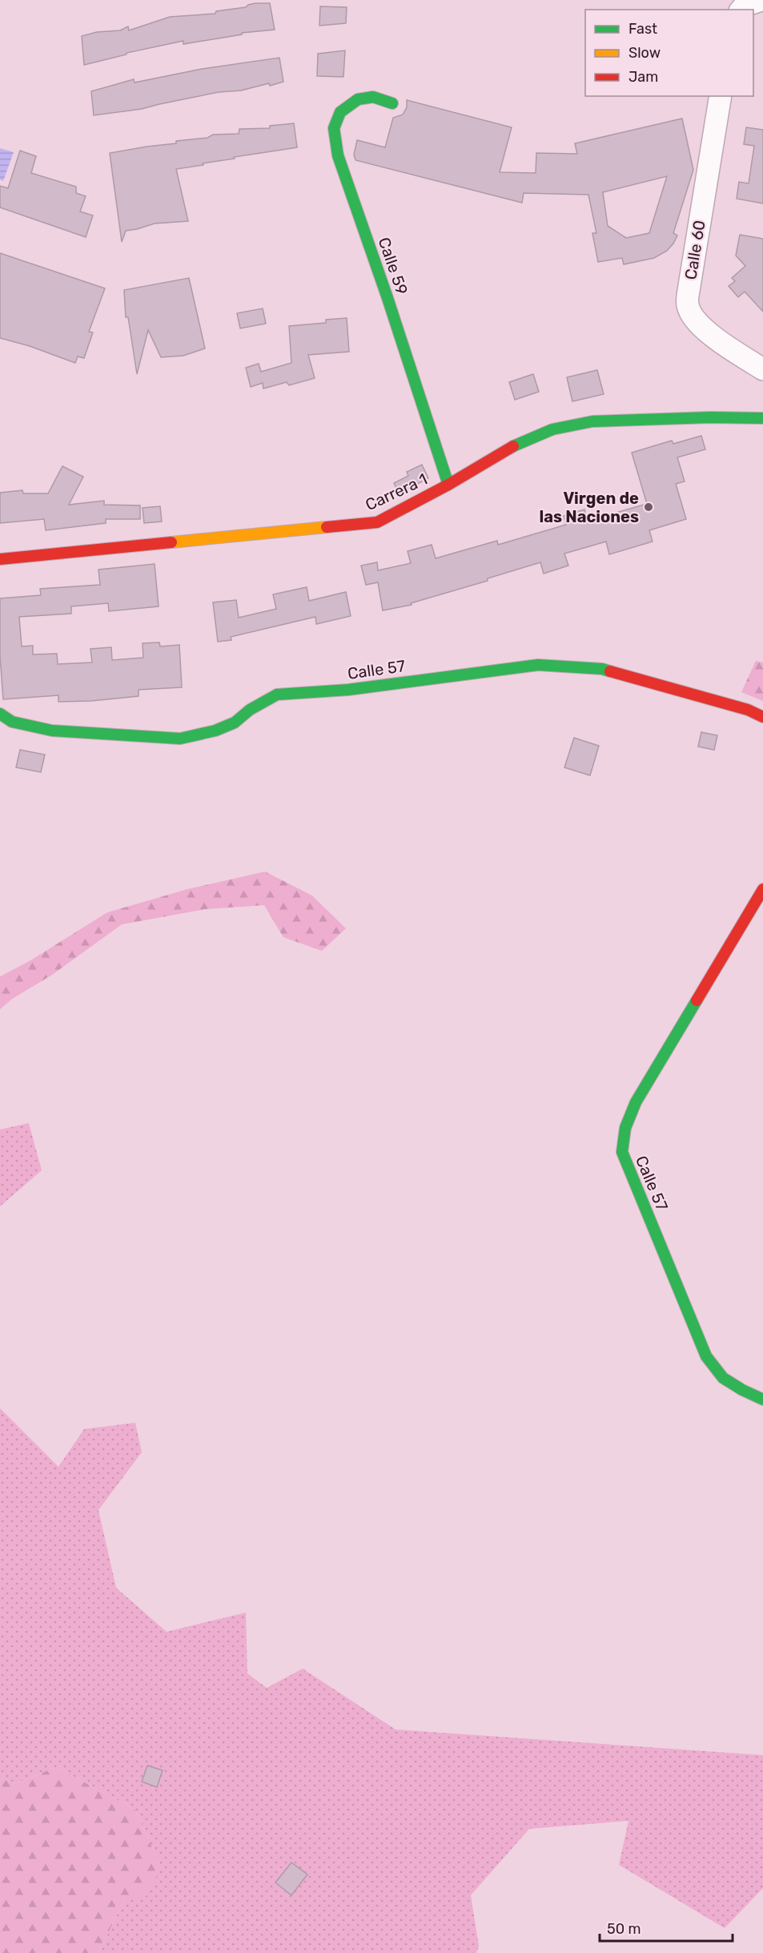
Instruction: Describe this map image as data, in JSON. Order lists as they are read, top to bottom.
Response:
{
  "streets": {
    "street": [
      "Calle 60",
      "Calle 59",
      "Carrera 1",
      "Calle 57"
    ]
  },
  "crossings": [
    ["Calle 59", "Carrera 1"]
  ],
  "places": ["Virgen de las Naciones"],
  "legend": ["Fast", "Slow", "Jam"],
  "scale_bar": "50 m"
}
